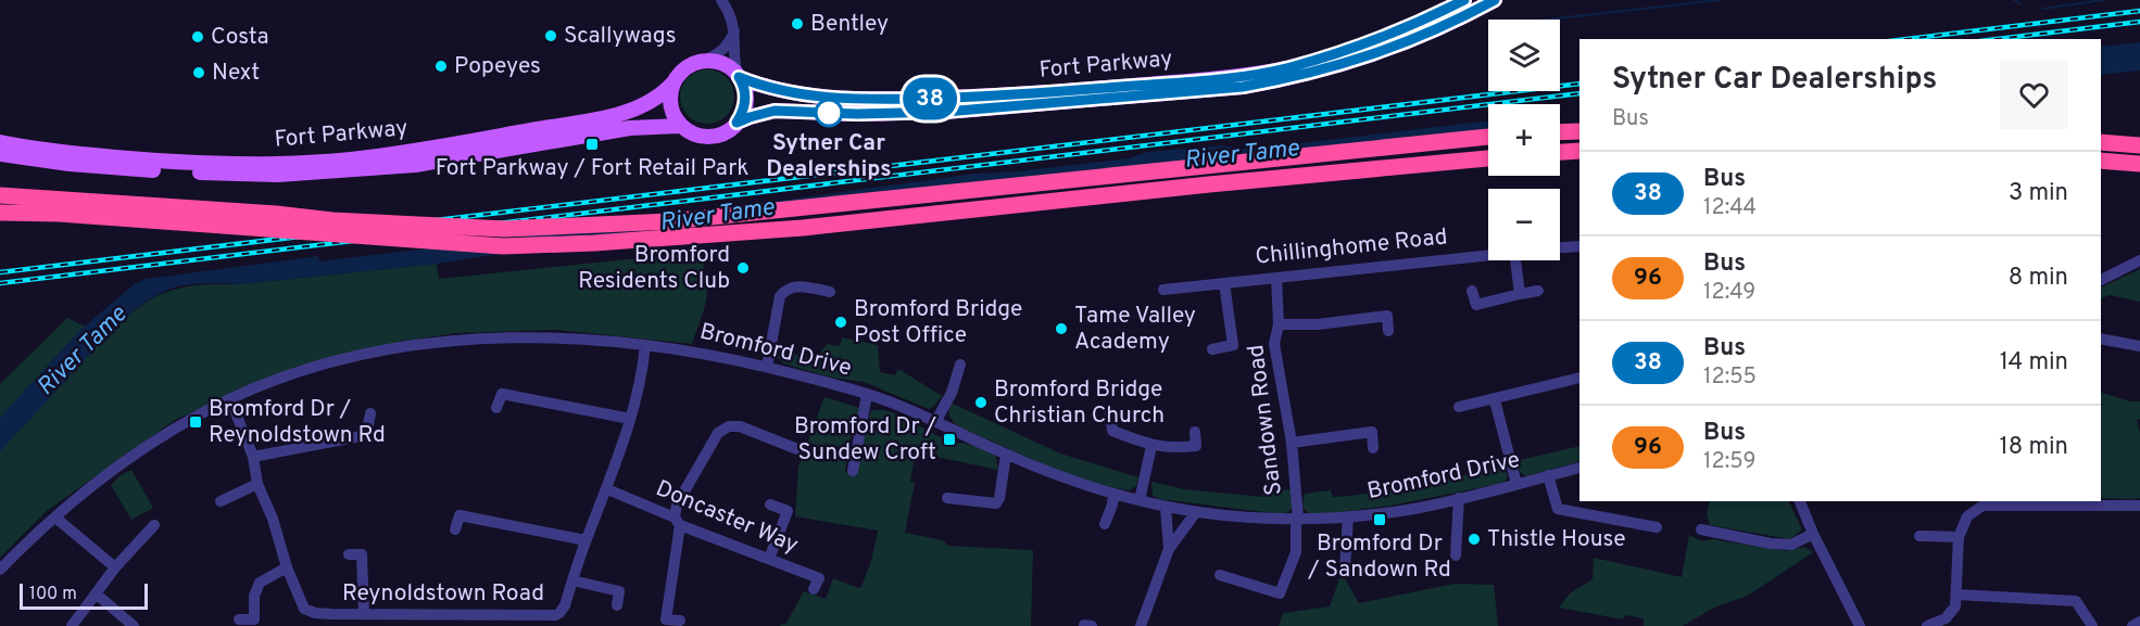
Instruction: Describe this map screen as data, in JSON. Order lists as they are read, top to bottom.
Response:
{
  "streets": {
    "main road": ["Fort Parkway"],
    "street": [
      "Chillinghome Road",
      "Bromford Drive",
      "Sandown Road",
      "Doncaster Way",
      "Reynoldstown Road"
    ]
  },
  "crossings": [
    ["Chillinghome Road", "Sandown Road"],
    ["Bromford Drive", "Sandown Road"],
    ["Bromford Drive", "Reynoldstown Road"],
    ["Doncaster Way", "Reynoldstown Road"]
  ],
  "water": ["River Tame"],
  "places": {
    "other": [
      "Bentley",
      "Scallywags",
      "Costa",
      "Popeyes",
      "Next",
      "Sytner Car Dealerships",
      "Bromford Residents Club",
      "Bromford Bridge Post Office",
      "Tame Valley Academy",
      "Bromford Bridge Christian Church",
      "Thistle House"
    ],
    "transit": [
      "Fort Parkway / Fort Retail Park",
      "Bromford Dr / Reynoldstown Rd",
      "Bromford Dr / Sundew Croft",
      "Bromford Dr / Sandown Rd"
    ]
  },
  "lines": ["bus line 38"],
  "scale_bar": "100 m",
  "page": {
    "on_map": "38",
    "map_buttons": ["+", "−"],
    "heading": ["Sytner Car Dealerships", "Bus"],
    "list": [
      {
        "mark": "38",
        "name": "Bus",
        "note": "12:44",
        "value": "3 min"
      },
      {
        "mark": "96",
        "name": "Bus",
        "note": "12:49",
        "value": "8 min"
      },
      {
        "mark": "38",
        "name": "Bus",
        "note": "12:55",
        "value": "14 min"
      },
      {
        "mark": "96",
        "name": "Bus",
        "note": "12:59",
        "value": "18 min"
      }
    ],
    "scale": "100 m"
  }
}
